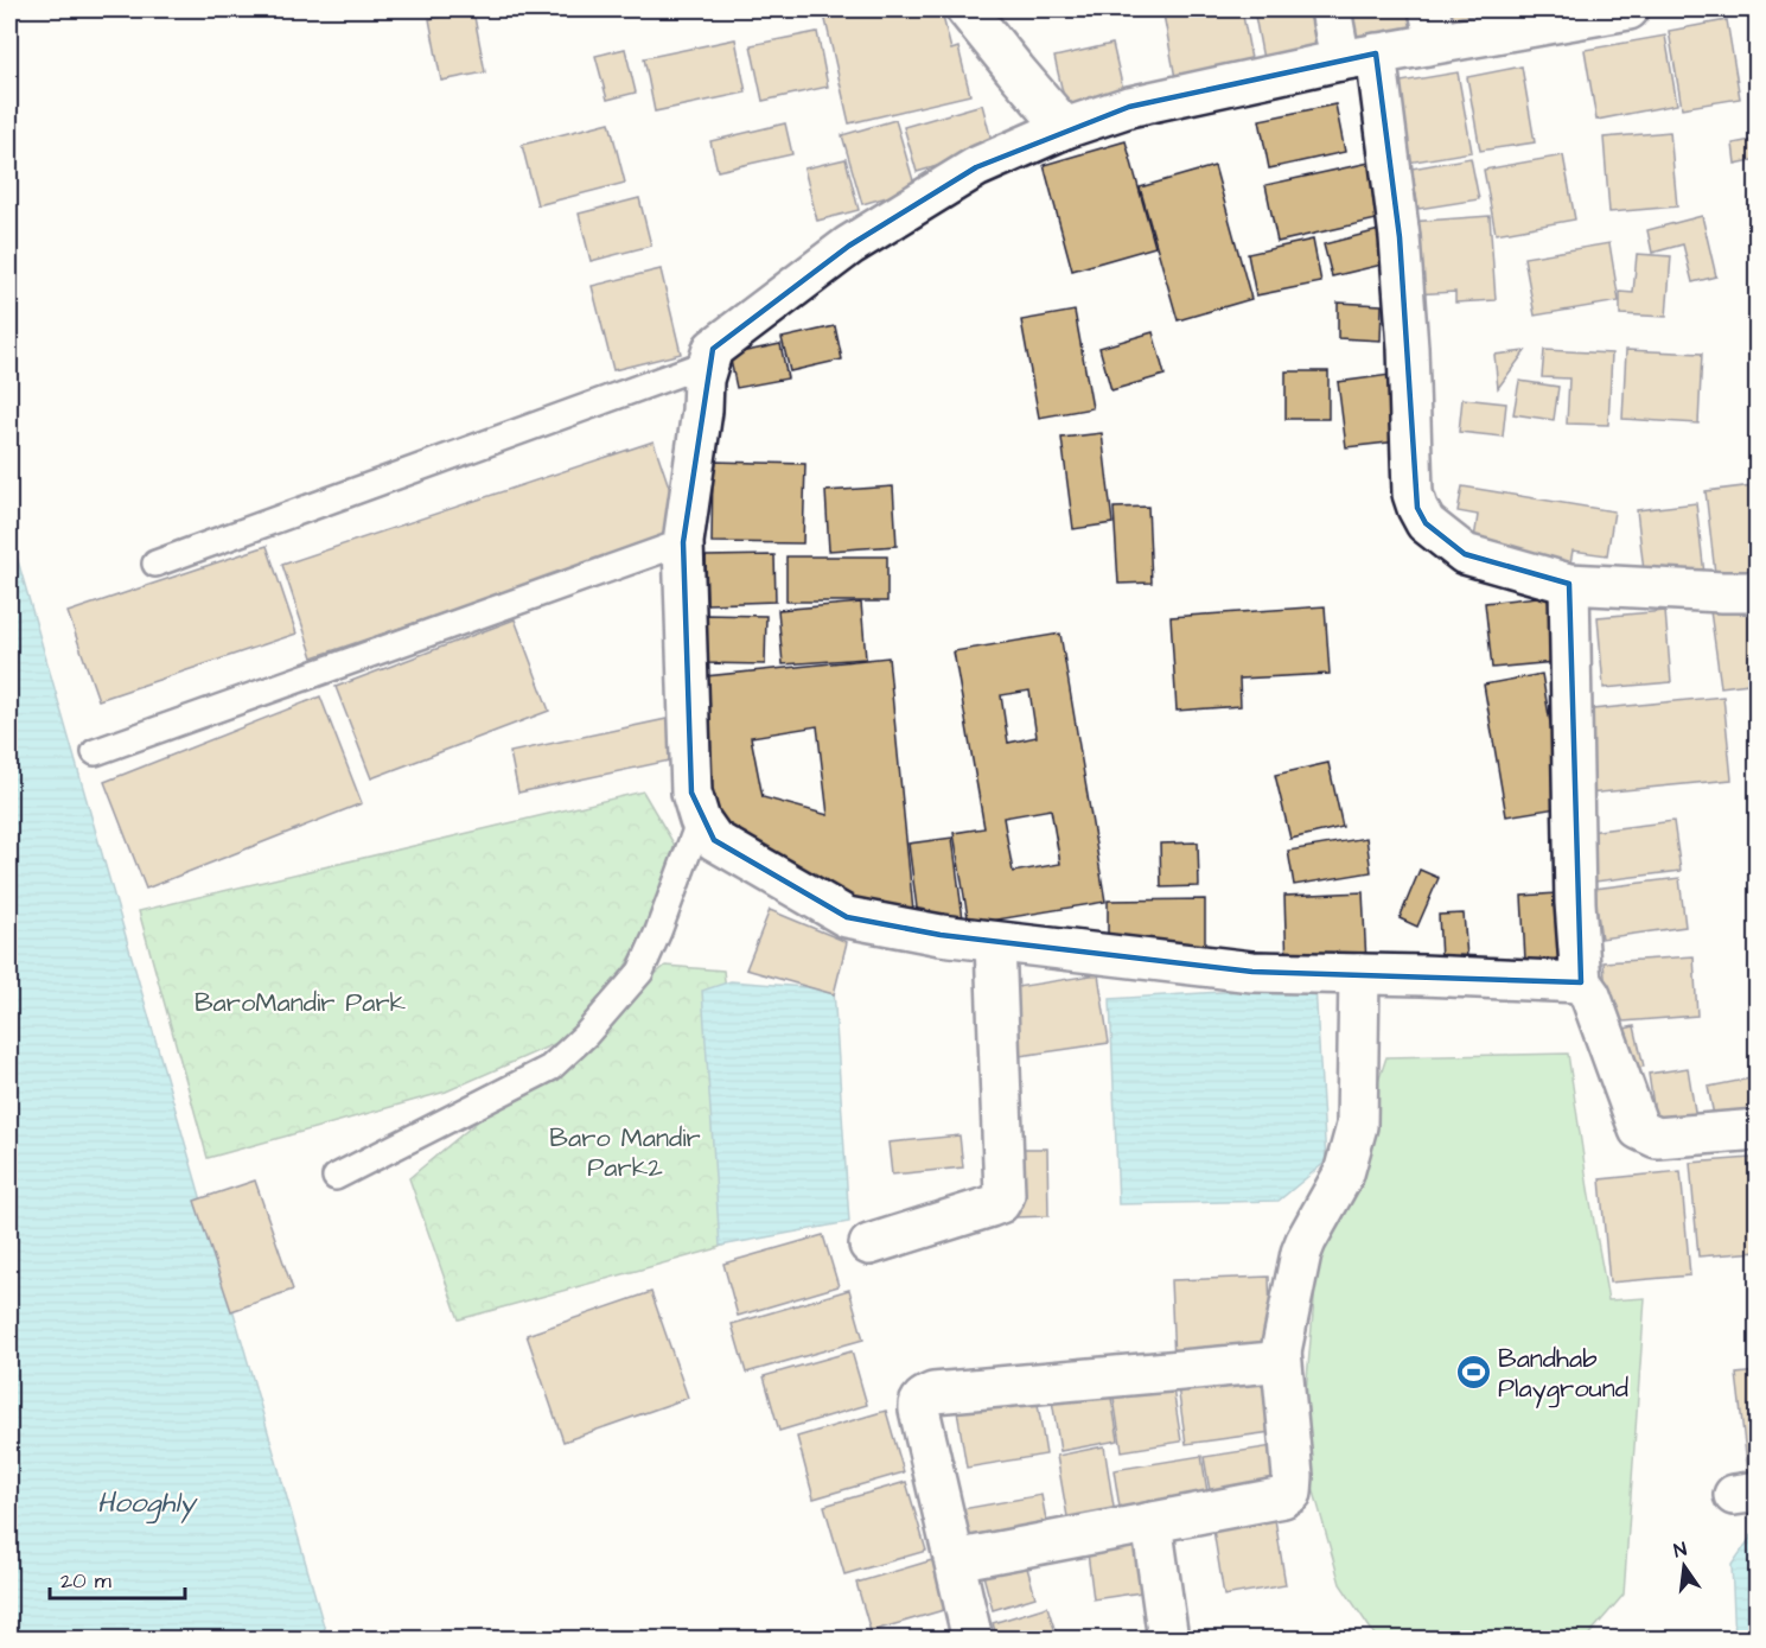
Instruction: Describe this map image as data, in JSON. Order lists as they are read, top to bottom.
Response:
{
  "water": ["Hooghly"],
  "parks": ["BaroMandir Park", "Baro Mandir Park2"],
  "places": {
    "sports": ["Bandhab Playground"]
  },
  "scale_bar": "20 m",
  "north": "top"
}
